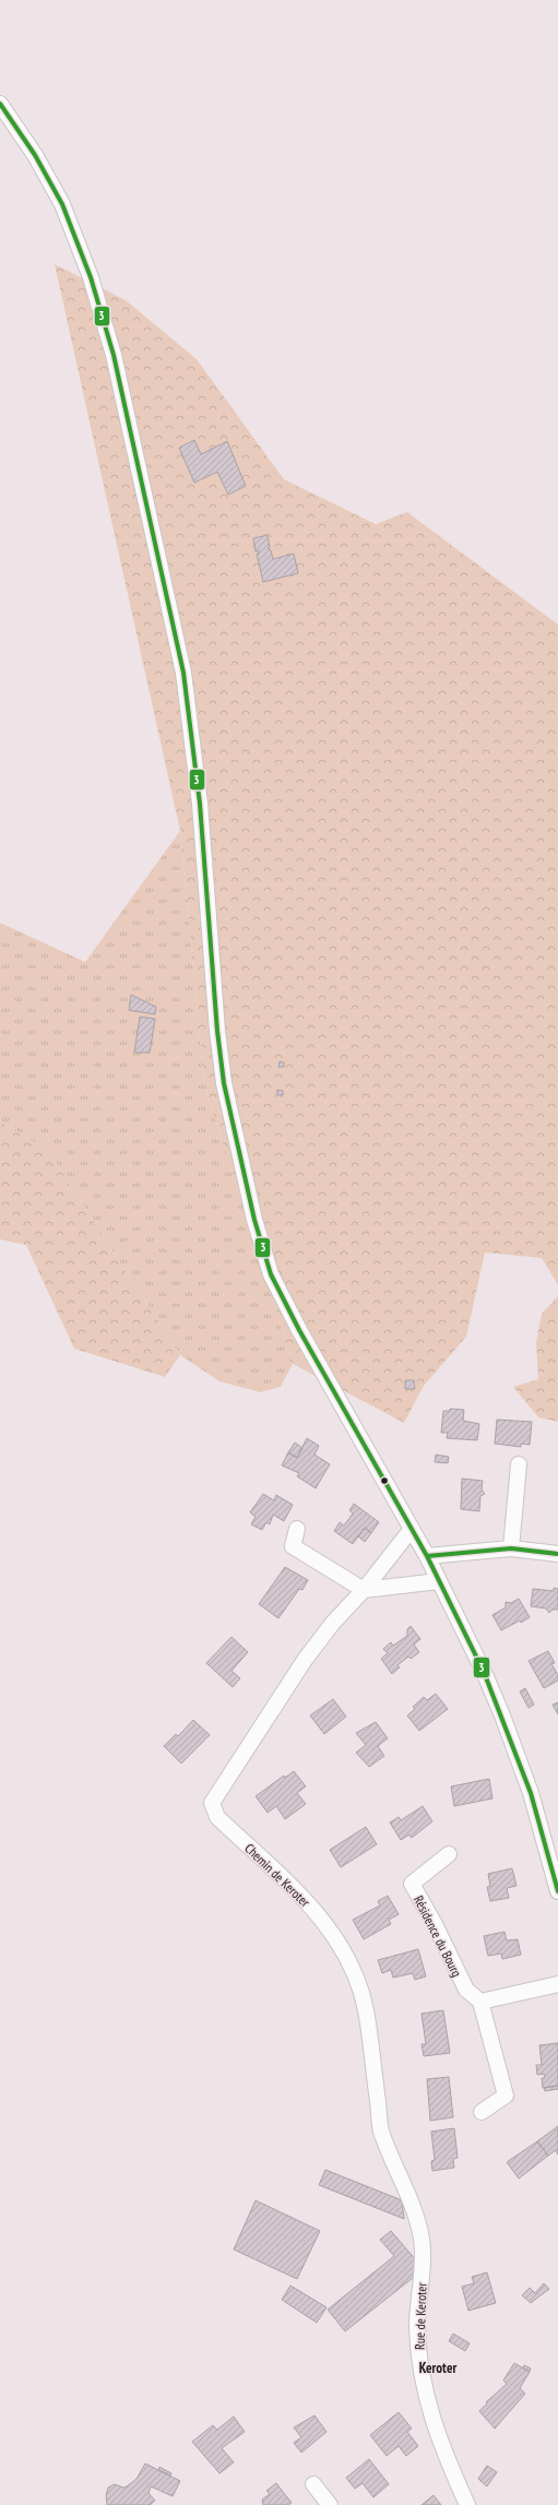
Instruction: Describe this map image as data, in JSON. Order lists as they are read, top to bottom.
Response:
{
  "streets": {
    "street": ["Chemin de Keroter", "Résidence du Bourg", "Rue de Keroter"]
  },
  "crossings": [
    ["Chemin de Keroter", "Rue de Keroter"]
  ],
  "districts": ["Keroter"],
  "lines": ["transit line 3"]
}
